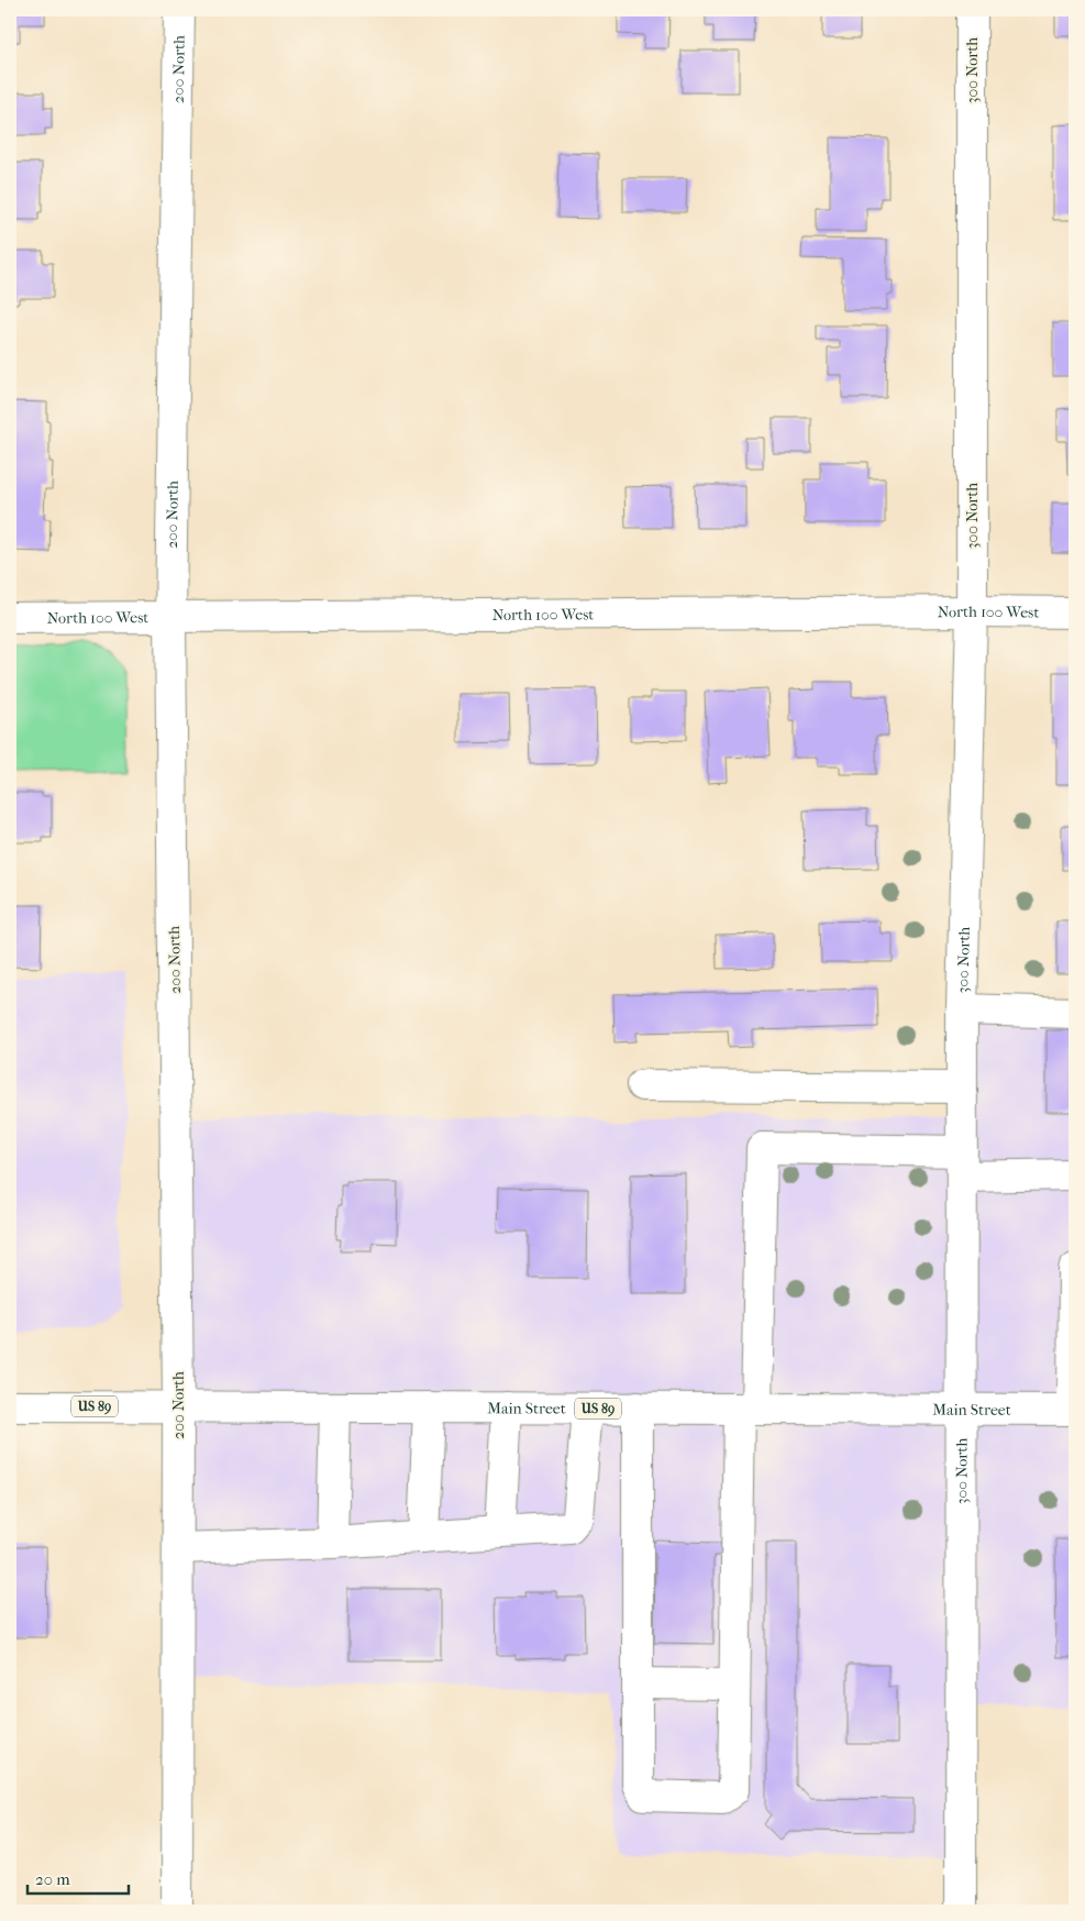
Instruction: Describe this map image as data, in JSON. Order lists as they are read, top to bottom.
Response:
{
  "streets": {
    "street": [
      "200 North",
      "300 North",
      "North 100 West",
      "US 89",
      "Main Street"
    ]
  },
  "crossings": [
    ["200 North", "North 100 West"],
    ["200 North", "Main Street"],
    ["300 North", "North 100 West"],
    ["300 North", "Main Street"]
  ],
  "scale_bar": "20 m"
}
